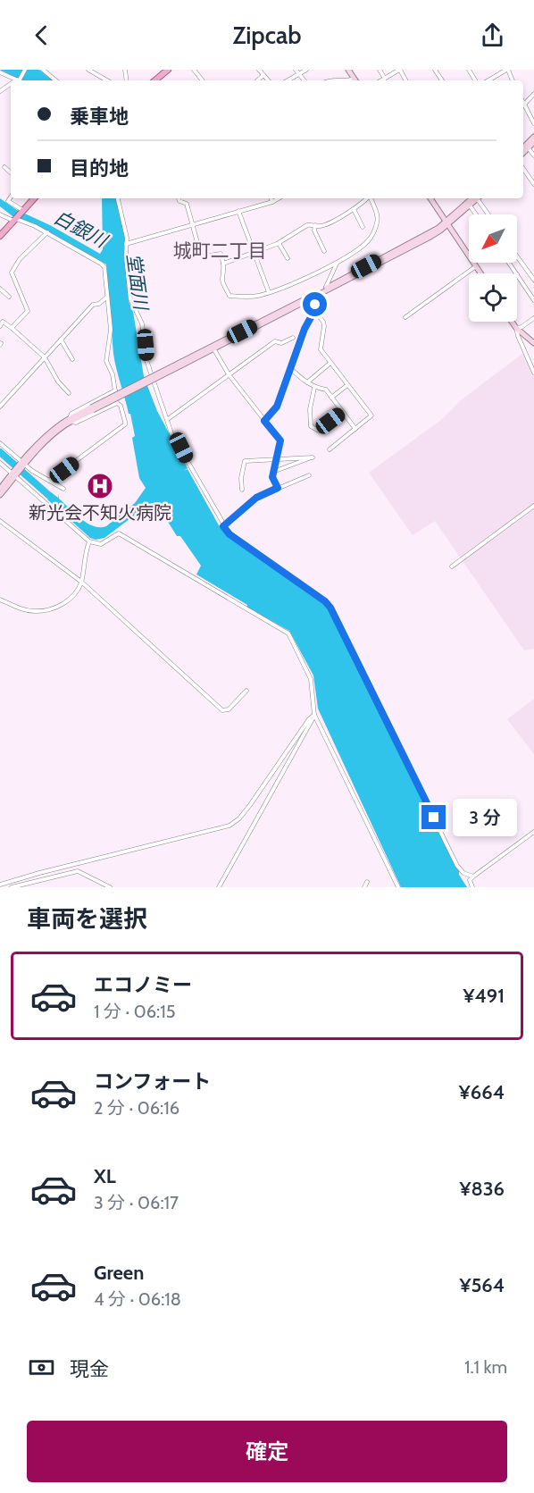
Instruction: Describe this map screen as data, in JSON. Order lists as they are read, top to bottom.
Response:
{
  "districts": ["城町二丁目"],
  "water": ["白銀川", "堂面川"],
  "places": {
    "hospital": ["新光会不知火病院"]
  },
  "north": "bottom left",
  "page": {
    "header": "Zipcab",
    "banner": ["乗車地", "目的地"],
    "bubble": "3 分",
    "heading": "車両を選択",
    "list": [
      {
        "name": "エコノミー",
        "note": "1 分 · 06:15",
        "value": "¥491"
      },
      {
        "name": "コンフォート",
        "note": "2 分 · 06:16",
        "value": "¥664"
      },
      {
        "name": "XL",
        "note": "3 分 · 06:17",
        "value": "¥836"
      },
      {
        "name": "Green",
        "note": "4 分 · 06:18",
        "value": "¥564"
      }
    ],
    "pay": ["現金", "1.1 km"],
    "buttons": "確定"
  }
}
